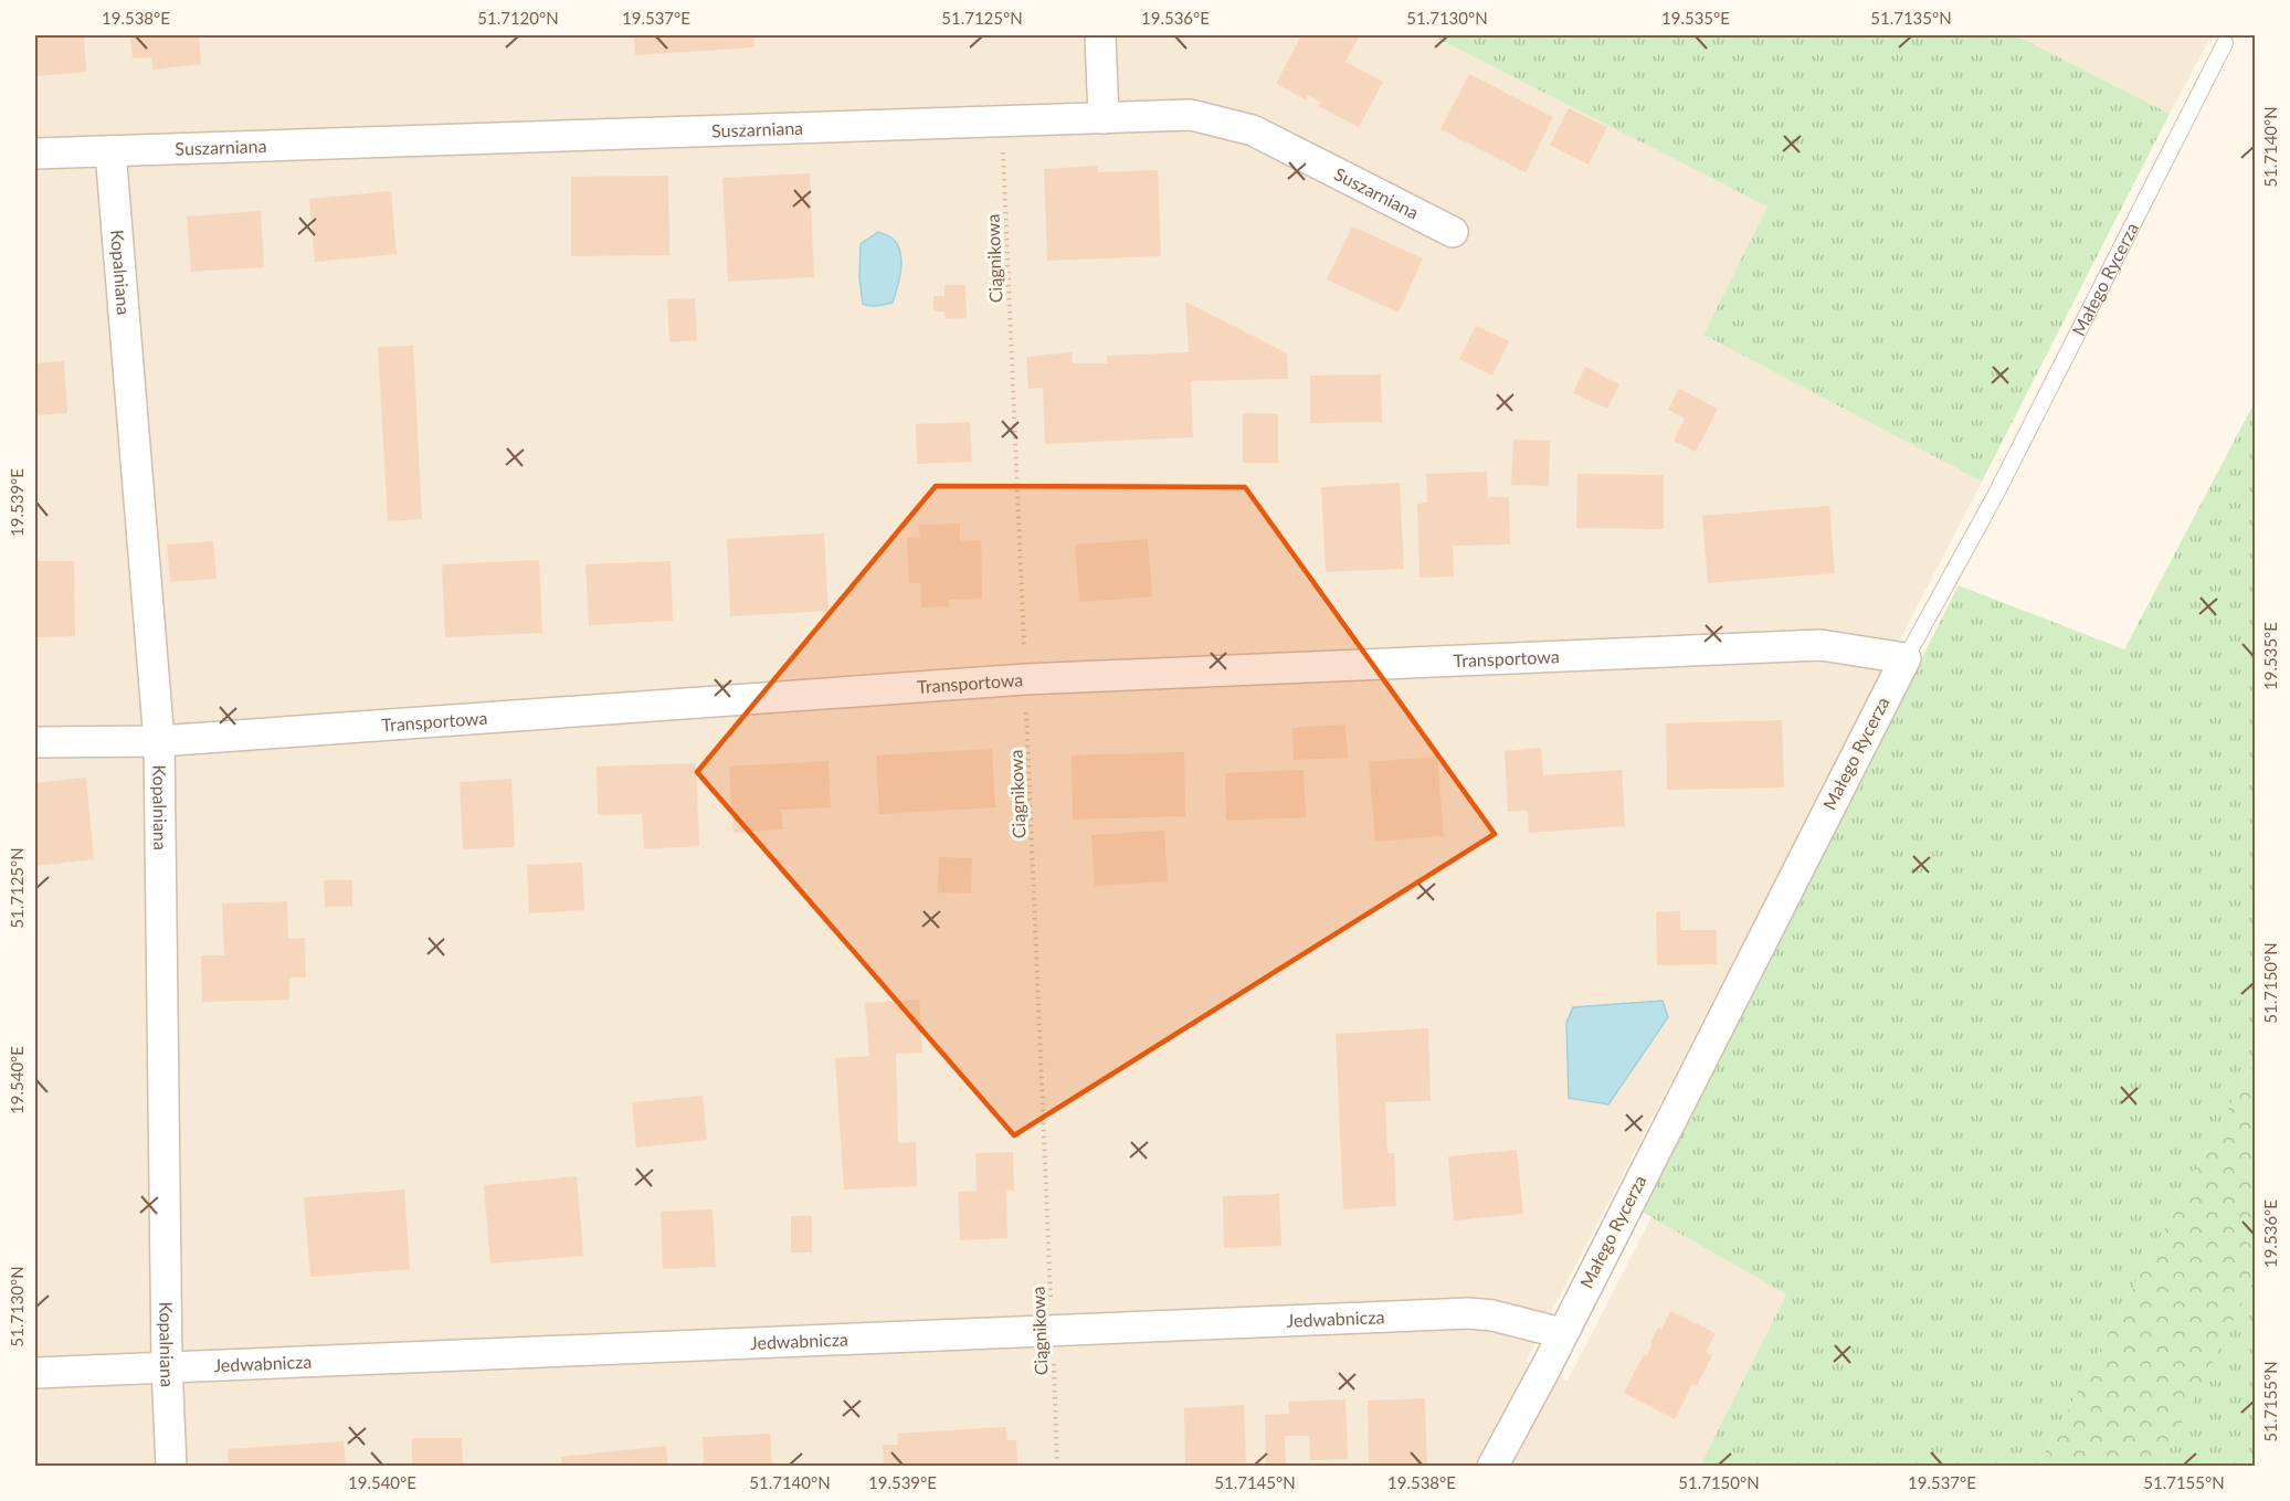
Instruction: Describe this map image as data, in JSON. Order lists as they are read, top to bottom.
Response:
{
  "streets": {
    "street": [
      "Suszarniana",
      "Kopalniana",
      "Małego Rycerza",
      "Transportowa",
      "Jedwabnicza"
    ],
    "path": ["Ciągnikowa"]
  },
  "crossings": [
    ["Suszarniana", "Ciągnikowa"],
    ["Suszarniana", "Kopalniana"],
    ["Ciągnikowa", "Transportowa"],
    ["Ciągnikowa", "Jedwabnicza"],
    ["Kopalniana", "Transportowa"],
    ["Kopalniana", "Jedwabnicza"],
    ["Małego Rycerza", "Transportowa"],
    ["Małego Rycerza", "Jedwabnicza"]
  ],
  "coordinates": [
    "19.538°E",
    "51.7120°N",
    "19.537°E",
    "51.7125°N",
    "19.536°E",
    "51.7130°N",
    "19.535°E",
    "51.7135°N",
    "51.7140°N",
    "19.539°E",
    "51.7150°N",
    "19.540°E",
    "51.7155°N",
    "51.7145°N"
  ]
}
